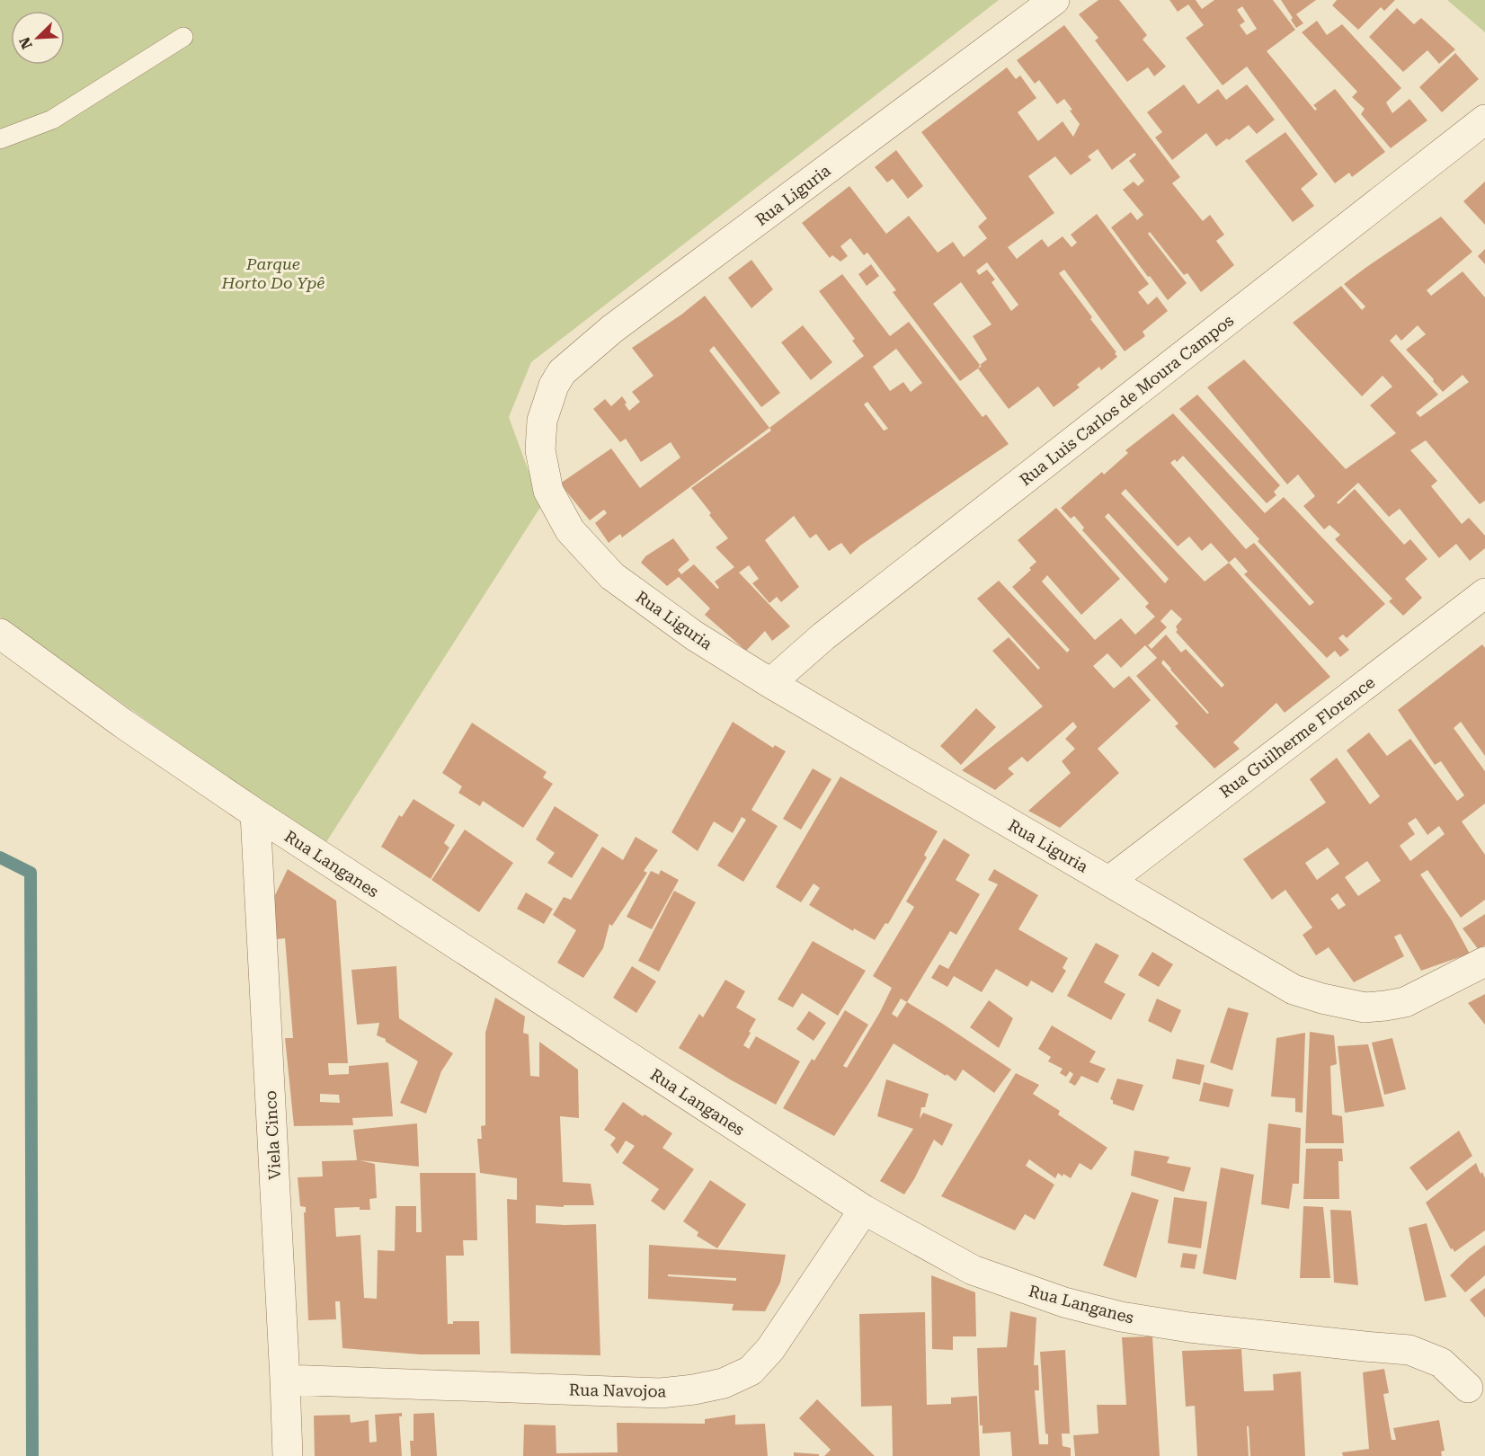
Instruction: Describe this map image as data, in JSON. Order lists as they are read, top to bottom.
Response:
{
  "streets": {
    "street": [
      "Rua Liguria",
      "Rua Luis Carlos de Moura Campos",
      "Rua Guilherme Florence",
      "Rua Langanes",
      "Viela Cinco",
      "Rua Navojoa"
    ]
  },
  "crossings": [
    ["Rua Liguria", "Rua Luis Carlos de Moura Campos"],
    ["Rua Liguria", "Rua Guilherme Florence"],
    ["Rua Langanes", "Viela Cinco"],
    ["Rua Langanes", "Rua Navojoa"],
    ["Viela Cinco", "Rua Navojoa"]
  ],
  "parks": ["Parque Horto Do Ypê"],
  "north": "bottom left"
}
